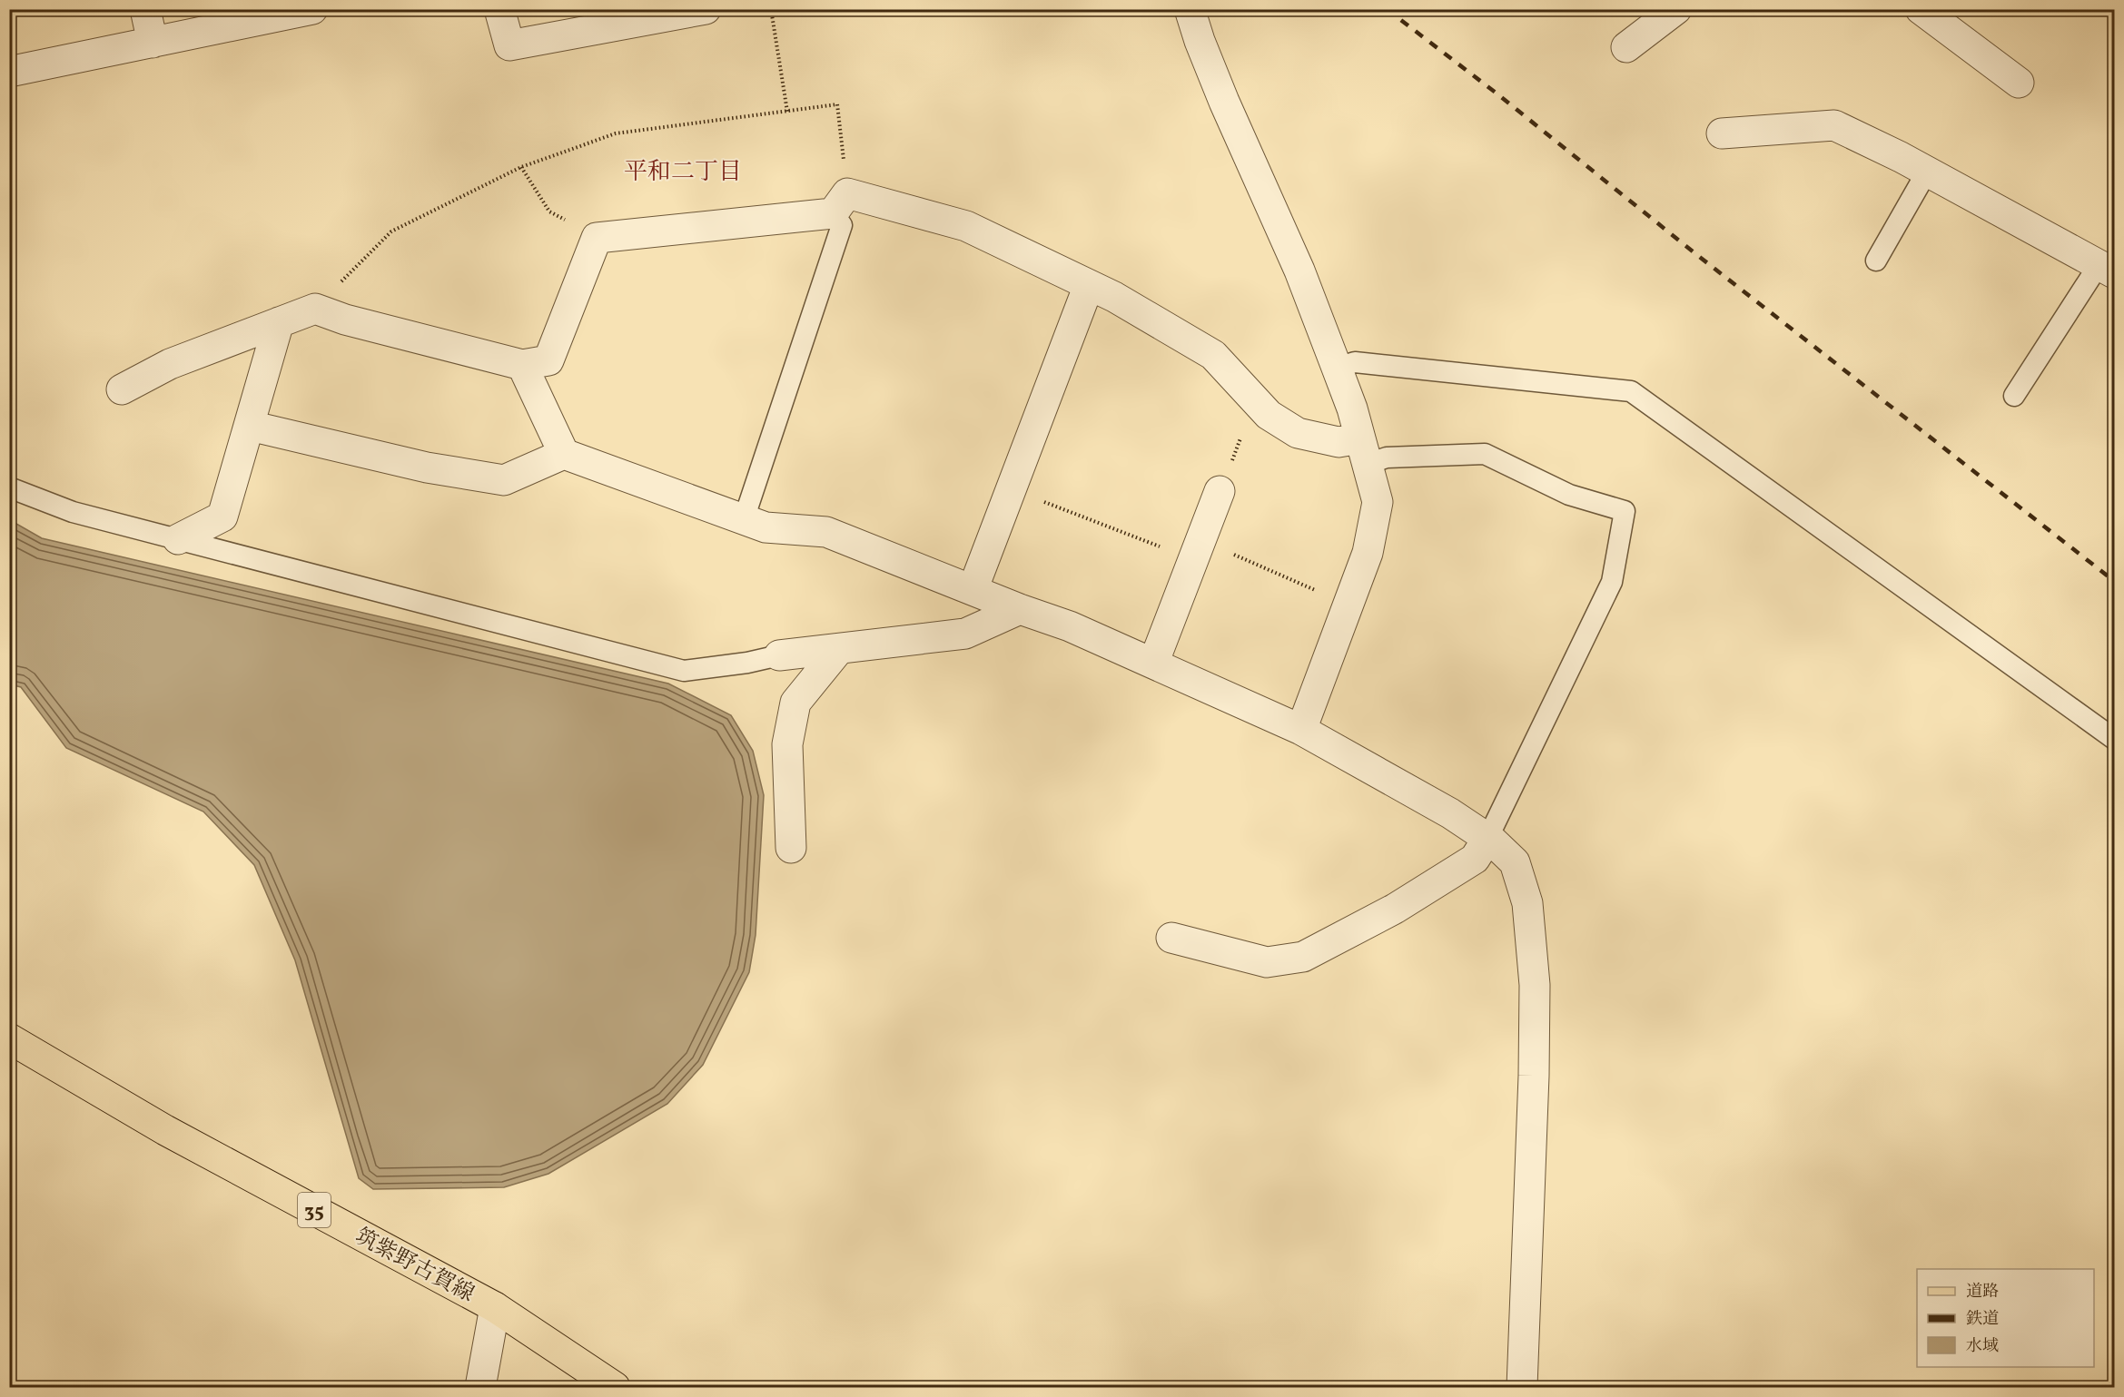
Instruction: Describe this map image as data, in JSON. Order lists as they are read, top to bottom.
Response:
{
  "streets": {
    "main road": ["35", "筑紫野古賀線"]
  },
  "districts": ["平和二丁目"],
  "legend": ["道路", "鉄道", "水域"]
}
